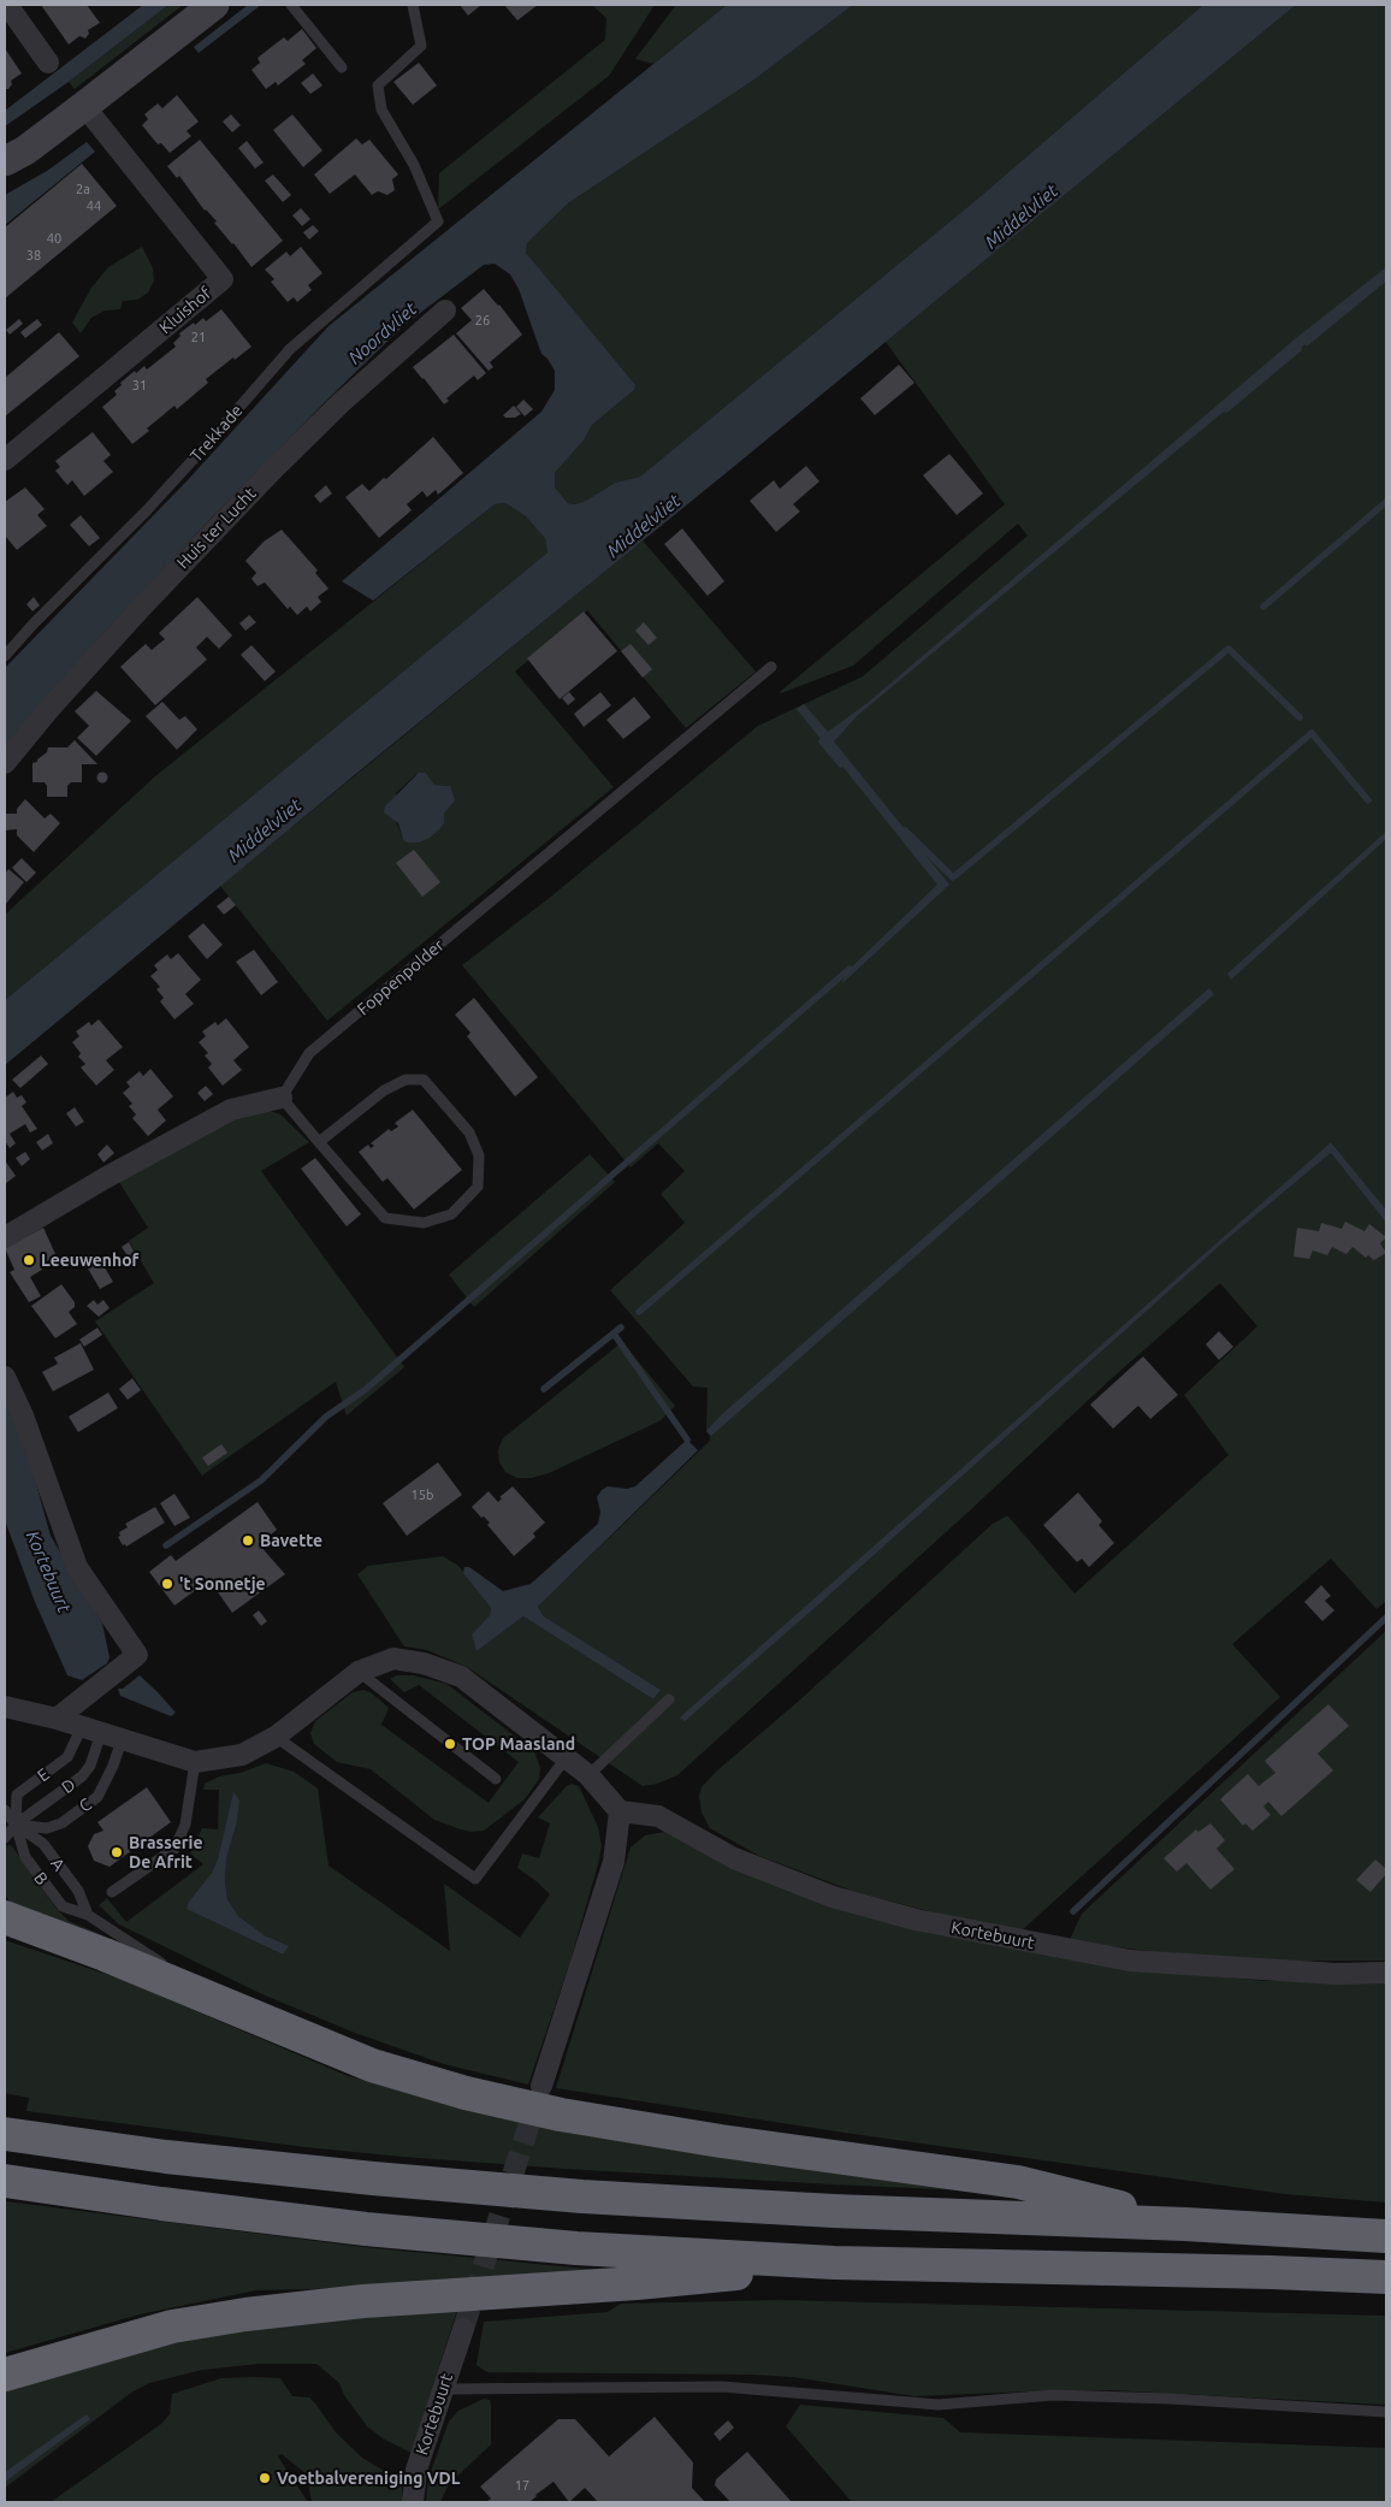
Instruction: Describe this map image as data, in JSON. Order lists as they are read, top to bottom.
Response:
{
  "streets": {
    "street": ["Kluishof", "Huis ter Lucht", "Kortebuurt"],
    "lane": [
      "Trekkade",
      "Foppenpolder",
      "E",
      "D",
      "C",
      "A",
      "B"
    ]
  },
  "crossings": [
    ["E", "D"],
    ["E", "C"],
    ["E", "A"],
    ["E", "B"],
    ["D", "C"],
    ["D", "A"],
    ["D", "B"],
    ["C", "A"],
    ["C", "B"],
    ["A", "B"]
  ],
  "water": ["Middelvliet", "Noordvliet", "Kortebuurt"],
  "places": [
    "Leeuwenhof",
    "Bavette",
    "'t Sonnetje",
    "TOP Maasland",
    "Brasserie De Afrit",
    "Voetbalvereniging VDL"
  ],
  "house_numbers": [
    "2a",
    "44",
    "40",
    "38",
    "26",
    "21",
    "31",
    "15b",
    "17"
  ]
}
